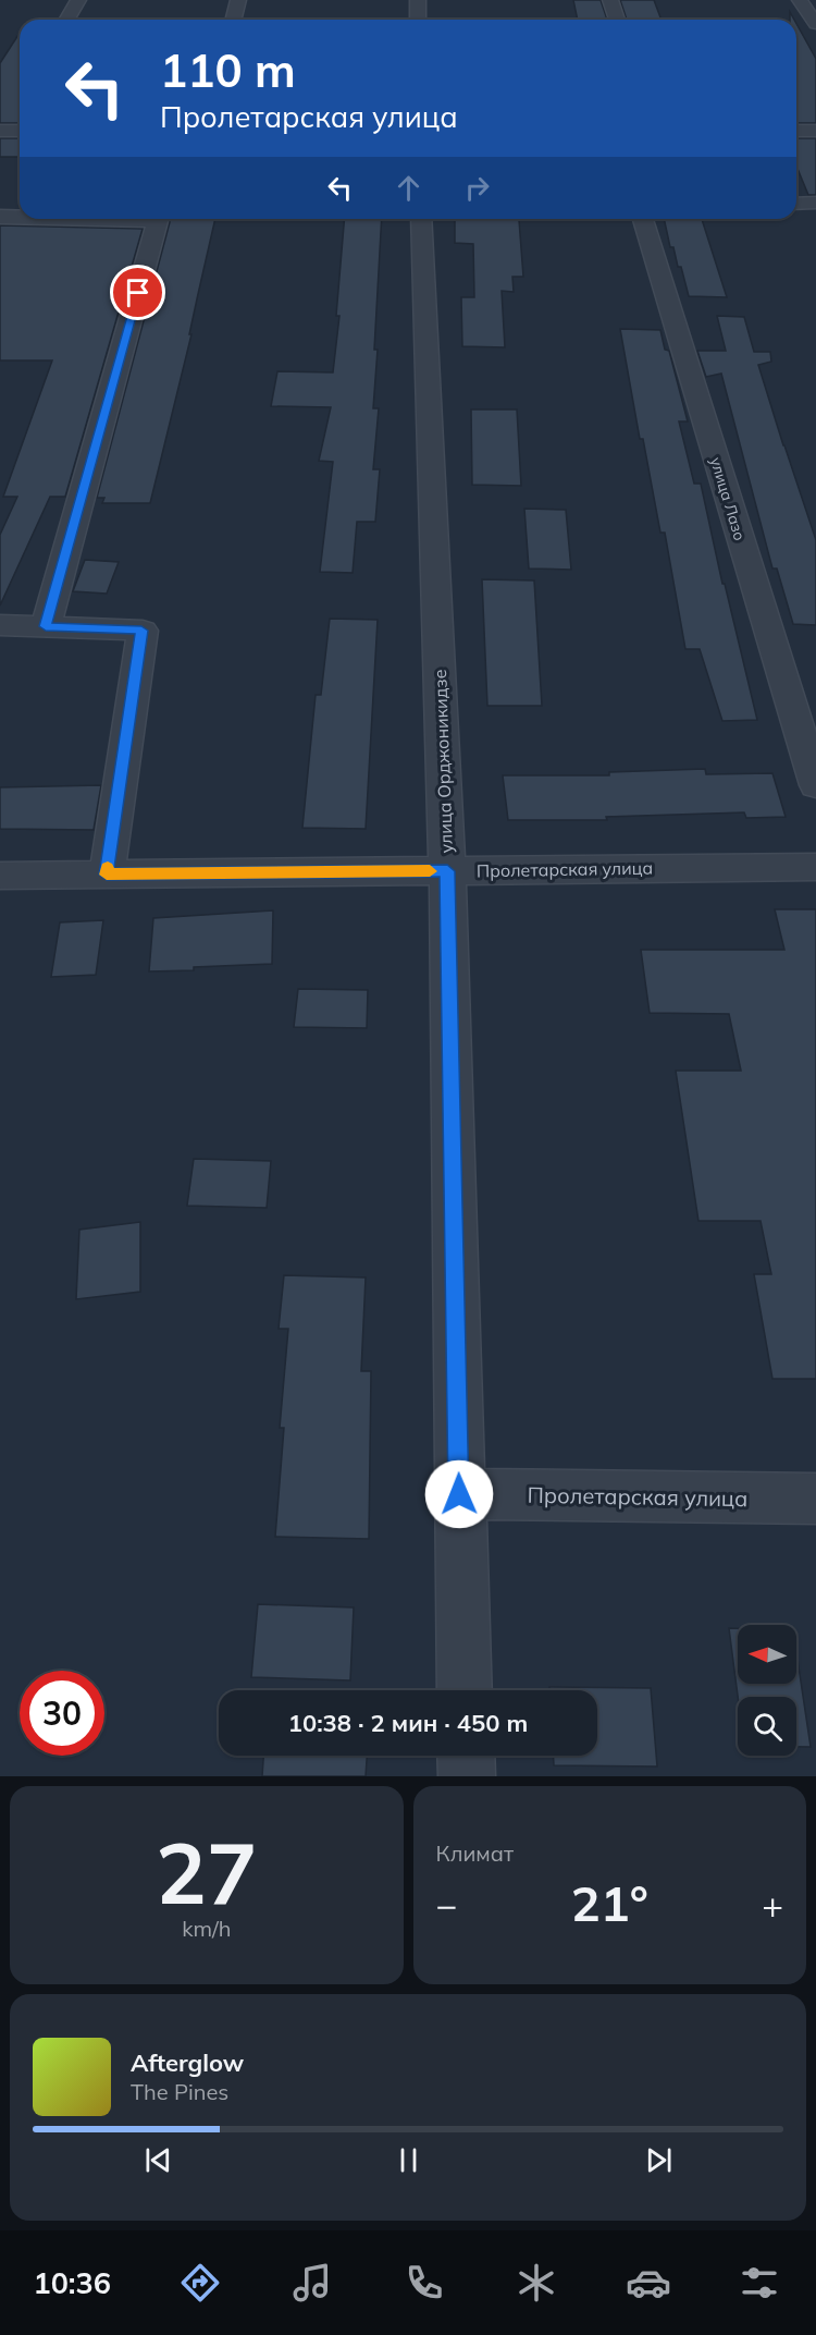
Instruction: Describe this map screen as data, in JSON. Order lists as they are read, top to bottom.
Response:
{
  "streets": {
    "street": ["улица Лазо", "улица Орджоникидзе", "Пролетарская улица"]
  },
  "crossings": [
    ["улица Орджоникидзе", "Пролетарская улица"]
  ],
  "north": "left",
  "page": {
    "turn": ["110 m", "Пролетарская улица"],
    "limit": "30",
    "trip": "10:38 · 2 мин · 450 m",
    "tile": [
      ["27", "km/h"],
      "Климат"
    ],
    "heat": ["−", "21°", "+"],
    "song": ["Afterglow", "The Pines"],
    "tabs": "10:36"
  }
}
